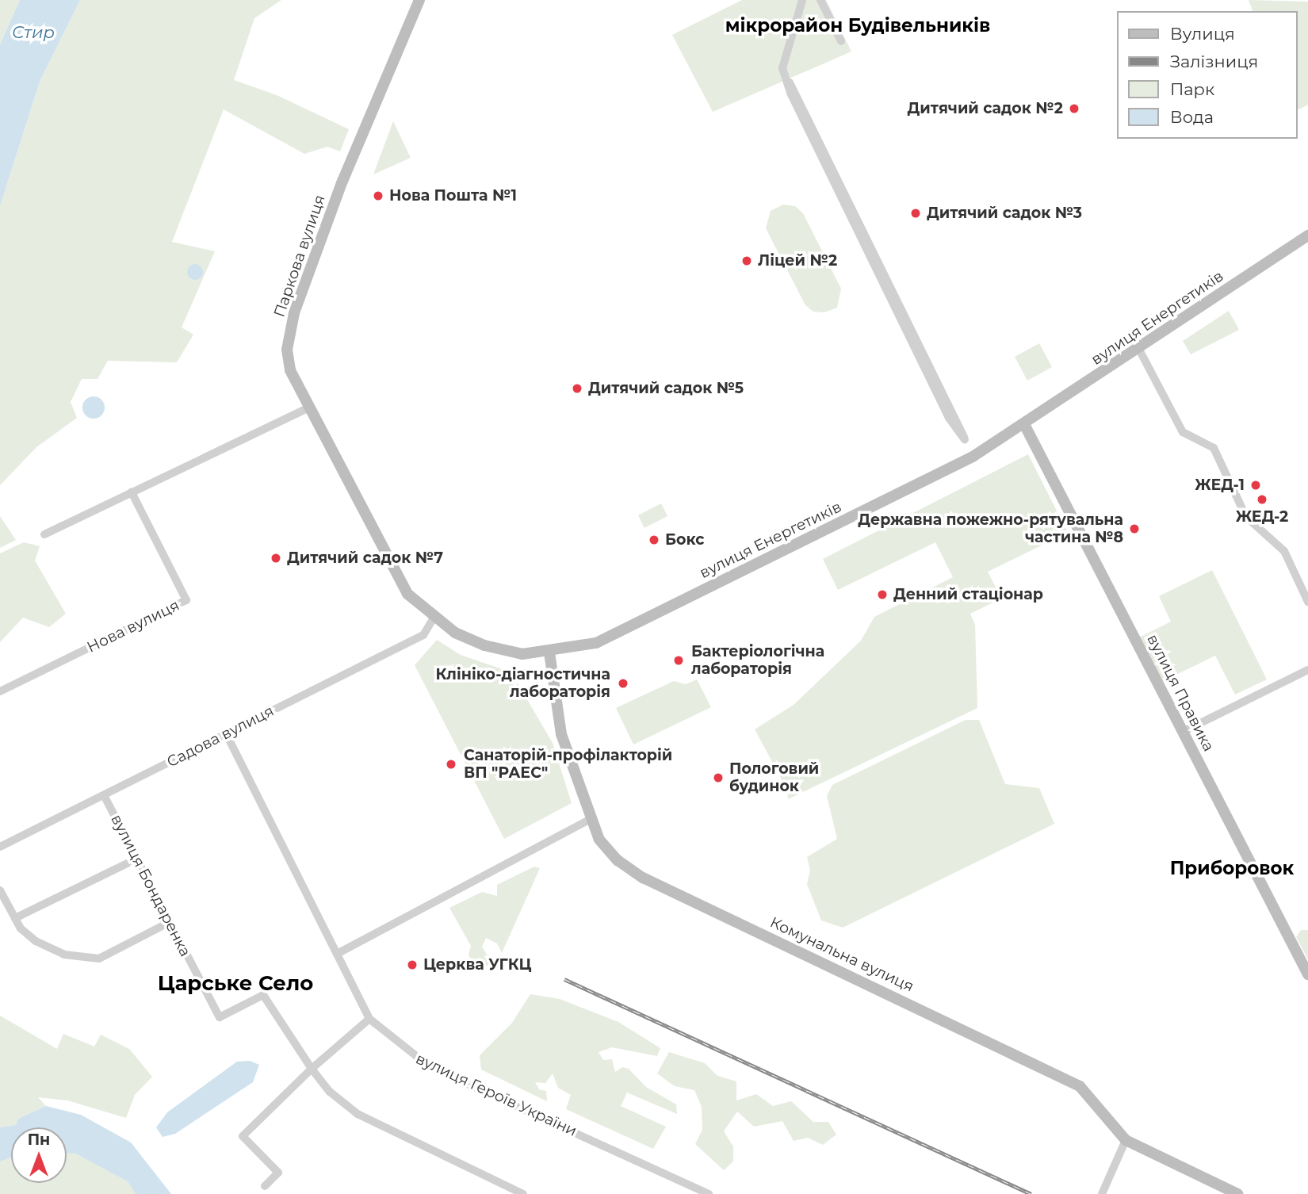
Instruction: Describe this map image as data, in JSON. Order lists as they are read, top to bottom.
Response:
{
  "streets": {
    "street": [
      "Паркова вулиця",
      "вулиця Енергетиків",
      "Нова вулиця",
      "вулиця Правика",
      "Садова вулиця",
      "вулиця Бондаренка",
      "Комунальна вулиця",
      "вулиця Героїв України"
    ]
  },
  "crossings": [
    ["Паркова вулиця", "вулиця Енергетиків"],
    ["вулиця Енергетиків", "вулиця Правика"],
    ["вулиця Енергетиків", "Садова вулиця"],
    ["вулиця Енергетиків", "Комунальна вулиця"],
    ["Садова вулиця", "вулиця Бондаренка"],
    ["Садова вулиця", "вулиця Героїв України"]
  ],
  "districts": ["мікрорайон Будівельників", "Приборовок", "Царське Село"],
  "water": ["Стир"],
  "places": [
    "Дитячий садок №2",
    "Нова Пошта №1",
    "Дитячий садок №3",
    "Ліцей №2",
    "Дитячий садок №5",
    "ЖЕД-1",
    "ЖЕД-2",
    "Державна пожежно-рятувальна частина №8",
    "Бокс",
    "Дитячий садок №7",
    "Денний стаціонар",
    "Бактеріологічна лабораторія",
    "Клініко-діагностична лабораторія",
    "Санаторій-профілакторій ВП \"РАЕС\"",
    "Пологовий будинок",
    "Церква УГКЦ"
  ],
  "legend": [
    "Вулиця",
    "Залізниця",
    "Парк",
    "Вода"
  ],
  "north": "top"
}
